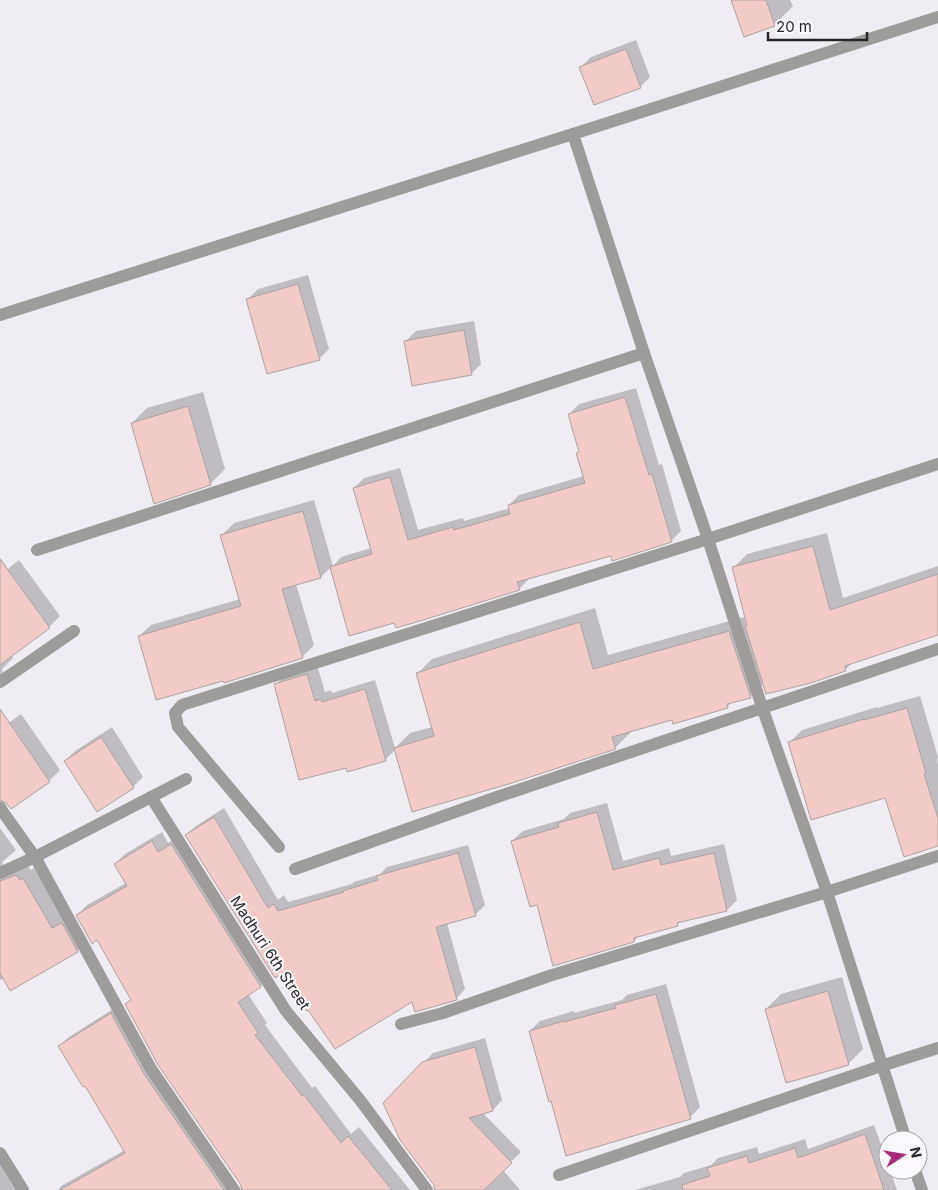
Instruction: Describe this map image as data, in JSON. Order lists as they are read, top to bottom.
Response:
{
  "streets": {
    "street": ["Madhuri 6th Street"]
  },
  "scale_bar": "20 m",
  "north": "right"
}
